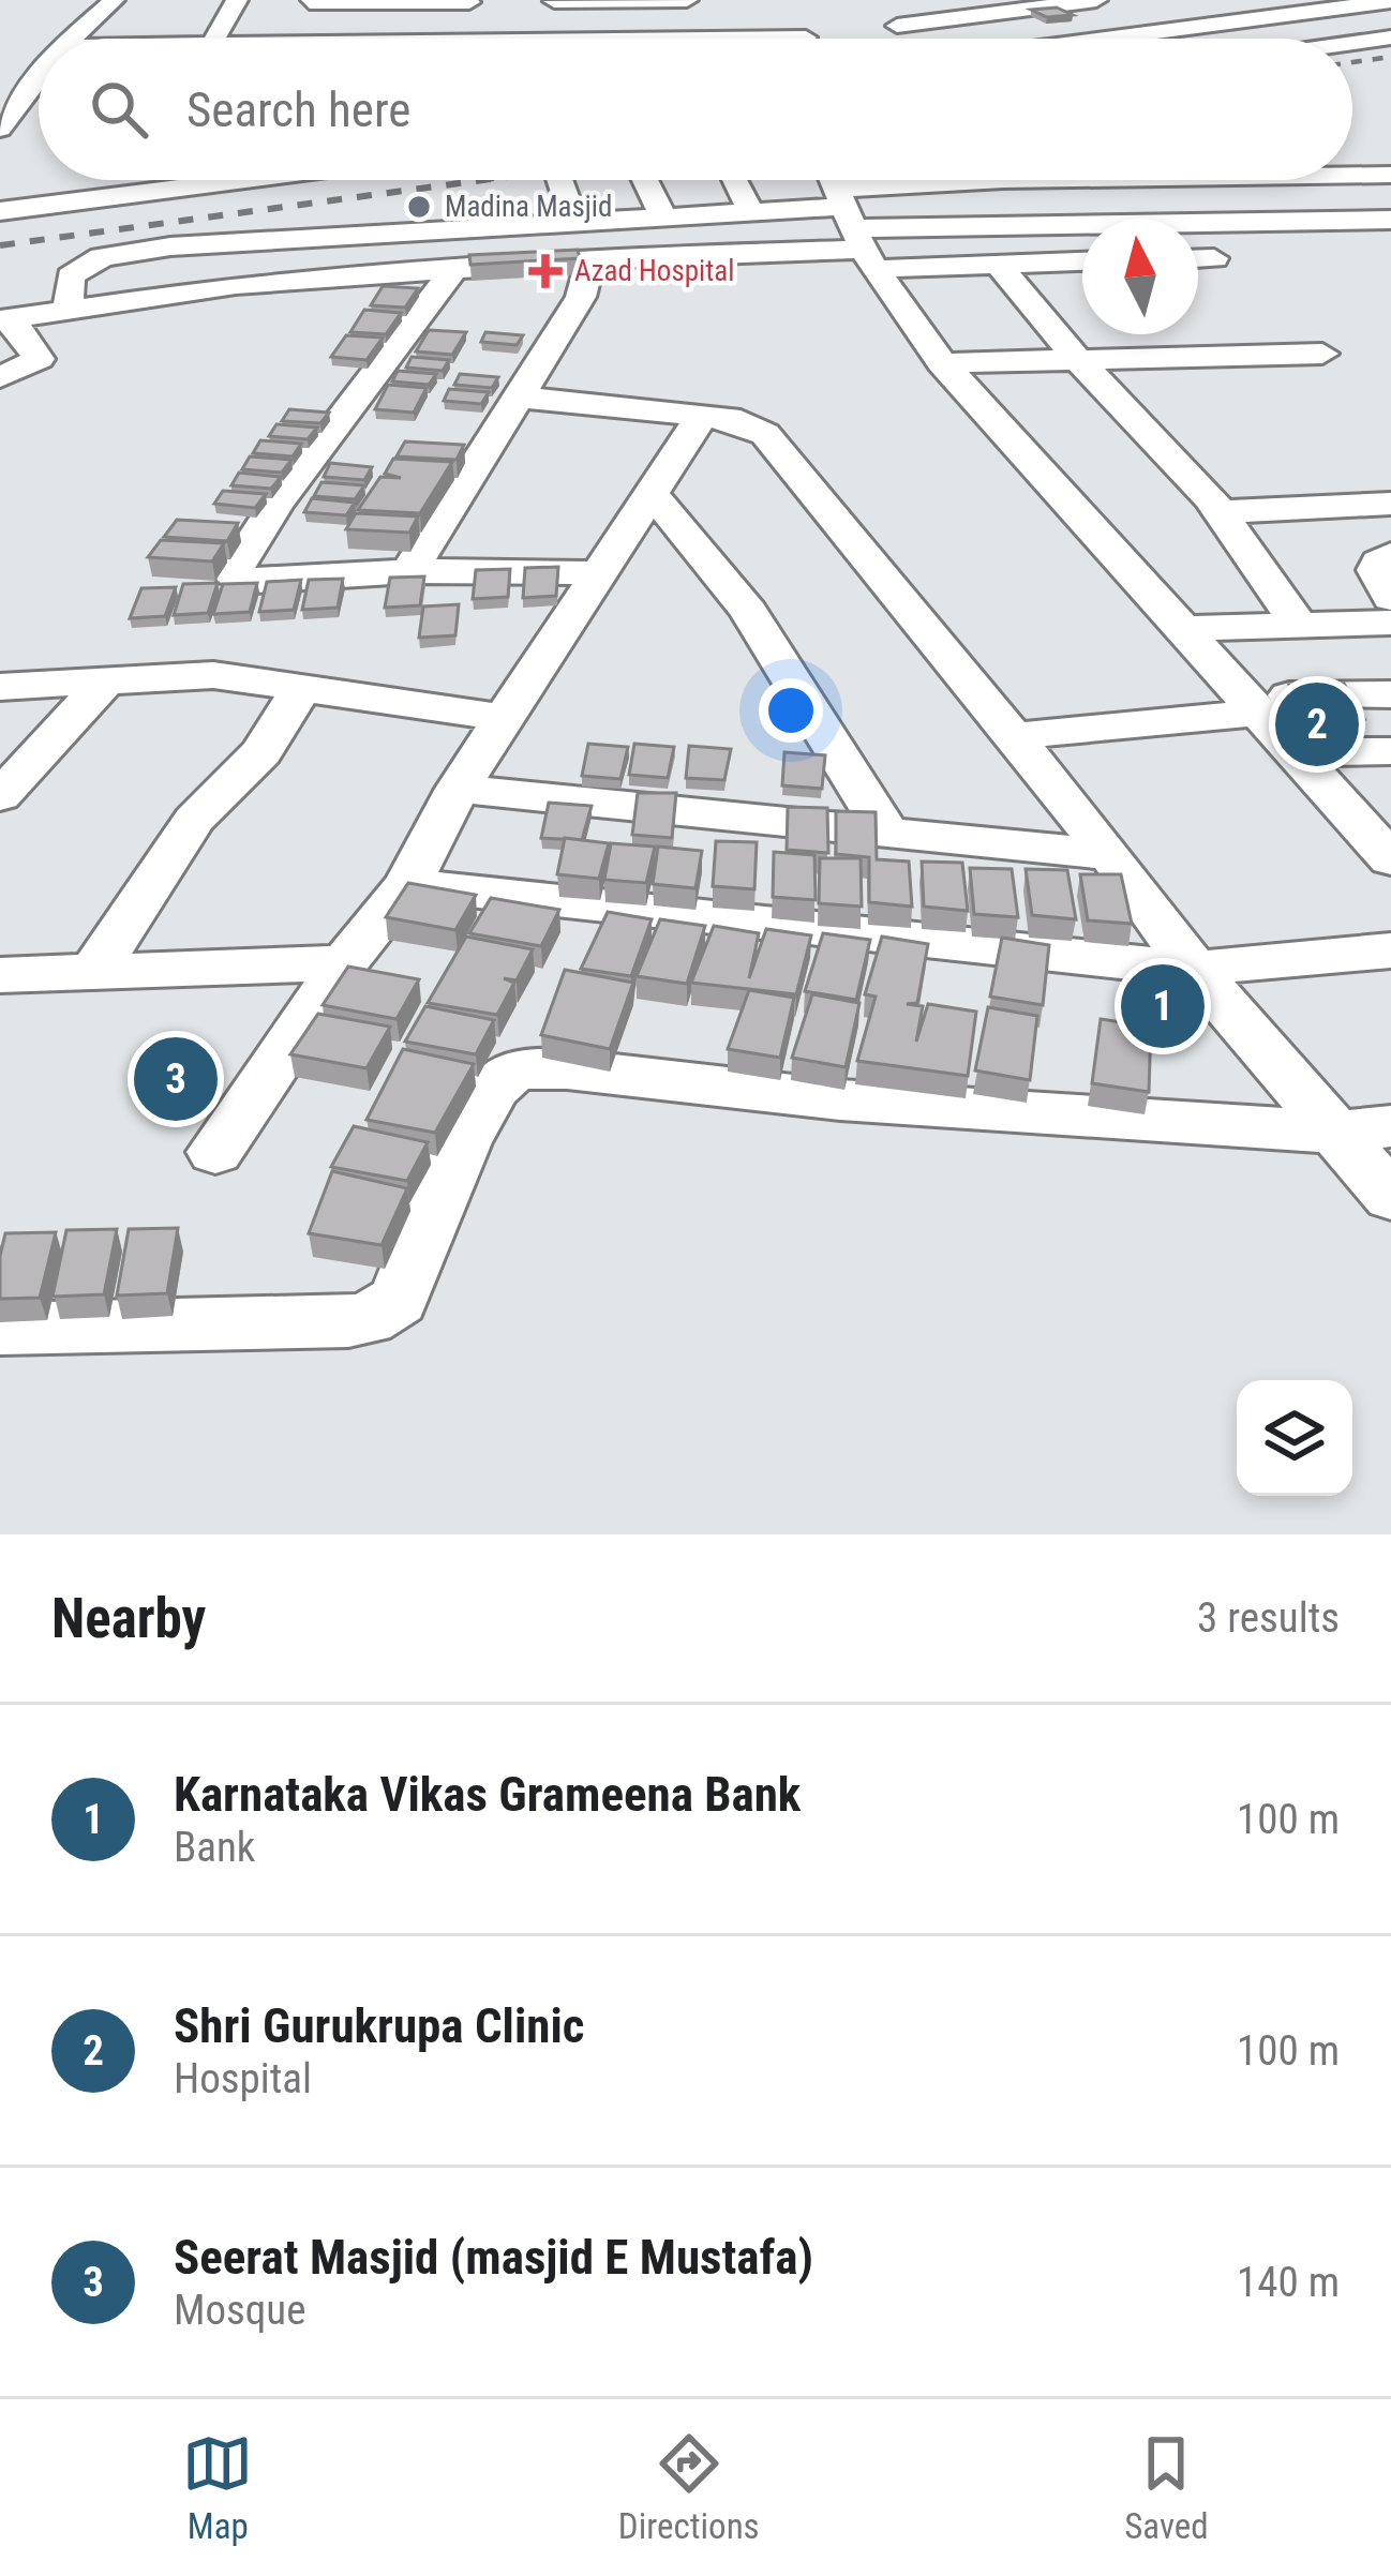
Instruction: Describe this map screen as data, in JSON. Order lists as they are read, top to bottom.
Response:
{
  "places": {
    "other": ["Madina Masjid"],
    "health": ["Azad Hospital"]
  },
  "north": "top",
  "page": {
    "search": "Search here",
    "pins": ["2", "1", "3"],
    "heading": ["Nearby", "3 results"],
    "list": [
      {
        "mark": "1",
        "name": "Karnataka Vikas Grameena Bank",
        "note": "Bank",
        "value": "100 m"
      },
      {
        "mark": "2",
        "name": "Shri Gurukrupa Clinic",
        "note": "Hospital",
        "value": "100 m"
      },
      {
        "mark": "3",
        "name": "Seerat Masjid (masjid E Mustafa)",
        "note": "Mosque",
        "value": "140 m"
      }
    ],
    "nav": ["Map", "Directions", "Saved"]
  }
}
